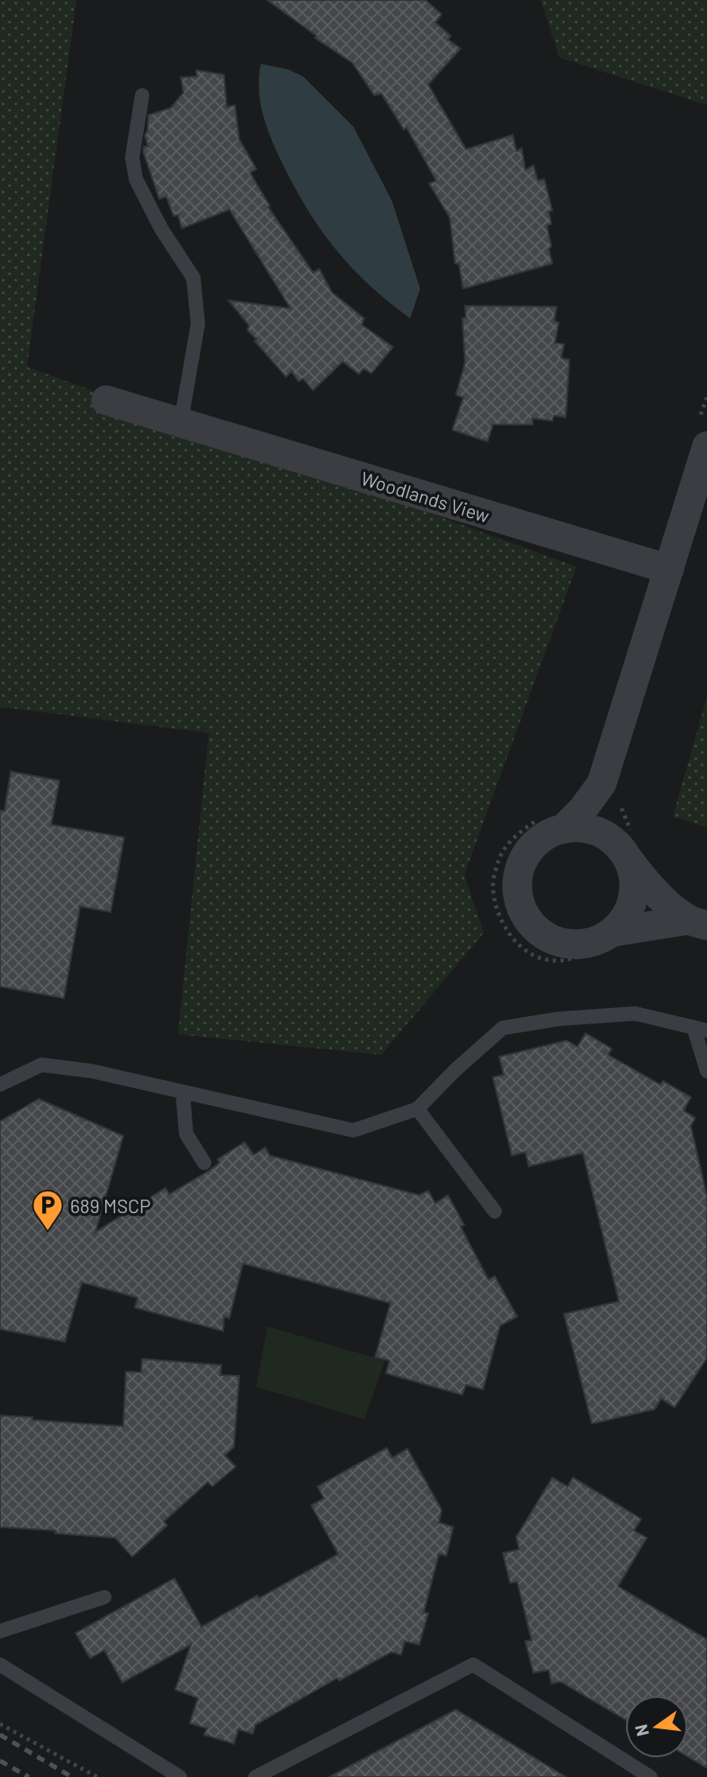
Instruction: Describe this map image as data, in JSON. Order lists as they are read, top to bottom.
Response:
{
  "streets": {
    "street": ["Woodlands View"]
  },
  "places": {
    "parking": ["689 MSCP"]
  },
  "north": "left"
}
